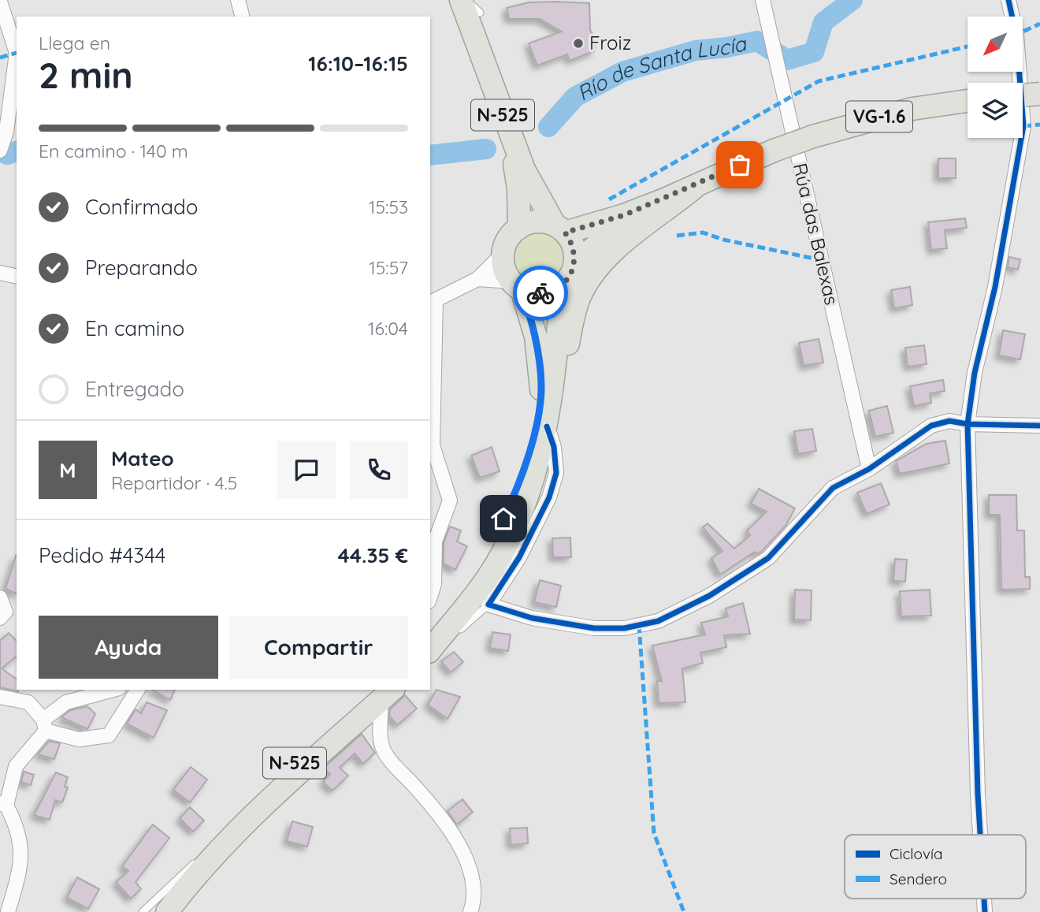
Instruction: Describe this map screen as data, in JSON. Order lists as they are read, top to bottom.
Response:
{
  "streets": {
    "highway": ["N-525", "VG-1.6"],
    "street": ["Rúa das Balexas"]
  },
  "crossings": [
    ["N-525", "VG-1.6"]
  ],
  "water": ["Río de Santa Lucía"],
  "places": ["Froiz"],
  "legend": ["Ciclovía", "Sendero"],
  "north": "bottom left",
  "page": {
    "heading": ["2 min", "Llega en", "16:10–16:15"],
    "panel": [
      "Mateo",
      "Repartidor · 4.5",
      "Pedido #4344",
      "44.35 €"
    ],
    "bar": "En camino · 140 m",
    "list": [
      ["Confirmado", "15:53"],
      ["Preparando", "15:57"],
      ["En camino", "16:04"],
      "Entregado"
    ],
    "round": "M",
    "buttons": ["Ayuda", "Compartir"]
  }
}
